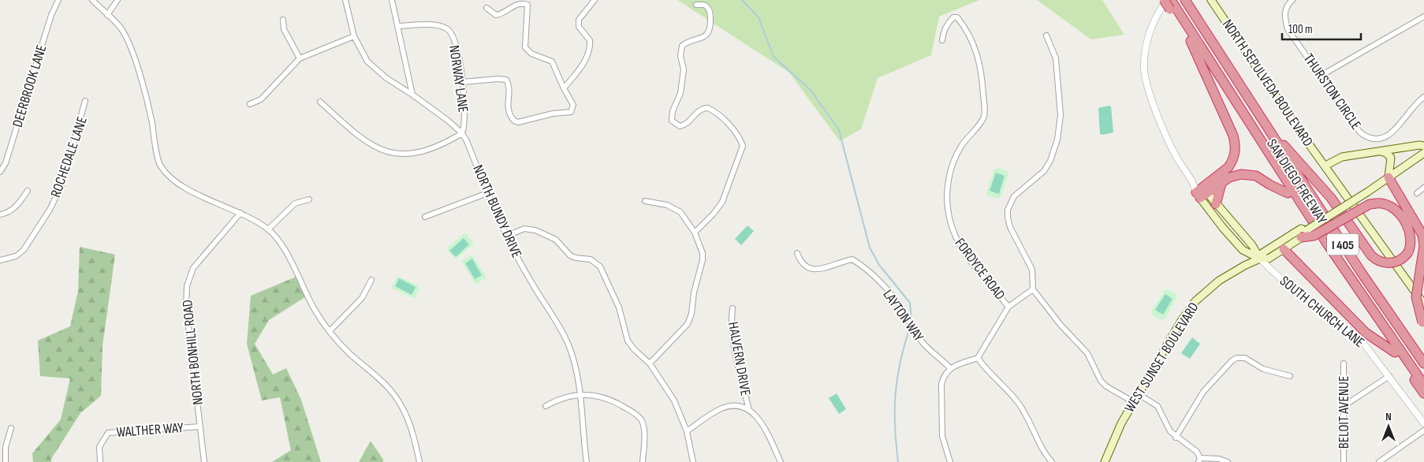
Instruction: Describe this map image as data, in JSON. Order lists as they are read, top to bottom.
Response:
{
  "streets": {
    "highway": ["SAN DIEGO FREEWAY", "I 405"],
    "main road": ["NORTH SEPULVEDA BOULEVARD", "WEST SUNSET BOULEVARD"],
    "street": [
      "NORWAY LANE",
      "DEERBROOK LANE",
      "THURSTON CIRCLE",
      "ROCHEDALE LANE",
      "NORTH BUNDY DRIVE",
      "FORDYCE ROAD",
      "SOUTH CHURCH LANE",
      "LAYTON WAY",
      "NORTH BONHILL ROAD",
      "HALVERN DRIVE",
      "BELOIT AVENUE",
      "WALTHER WAY"
    ]
  },
  "crossings": [
    ["NORWAY LANE", "NORTH BUNDY DRIVE"],
    ["SOUTH CHURCH LANE", "WEST SUNSET BOULEVARD"],
    ["NORTH BONHILL ROAD", "WALTHER WAY"]
  ],
  "scale_bar": "100 m",
  "north": "top"
}
